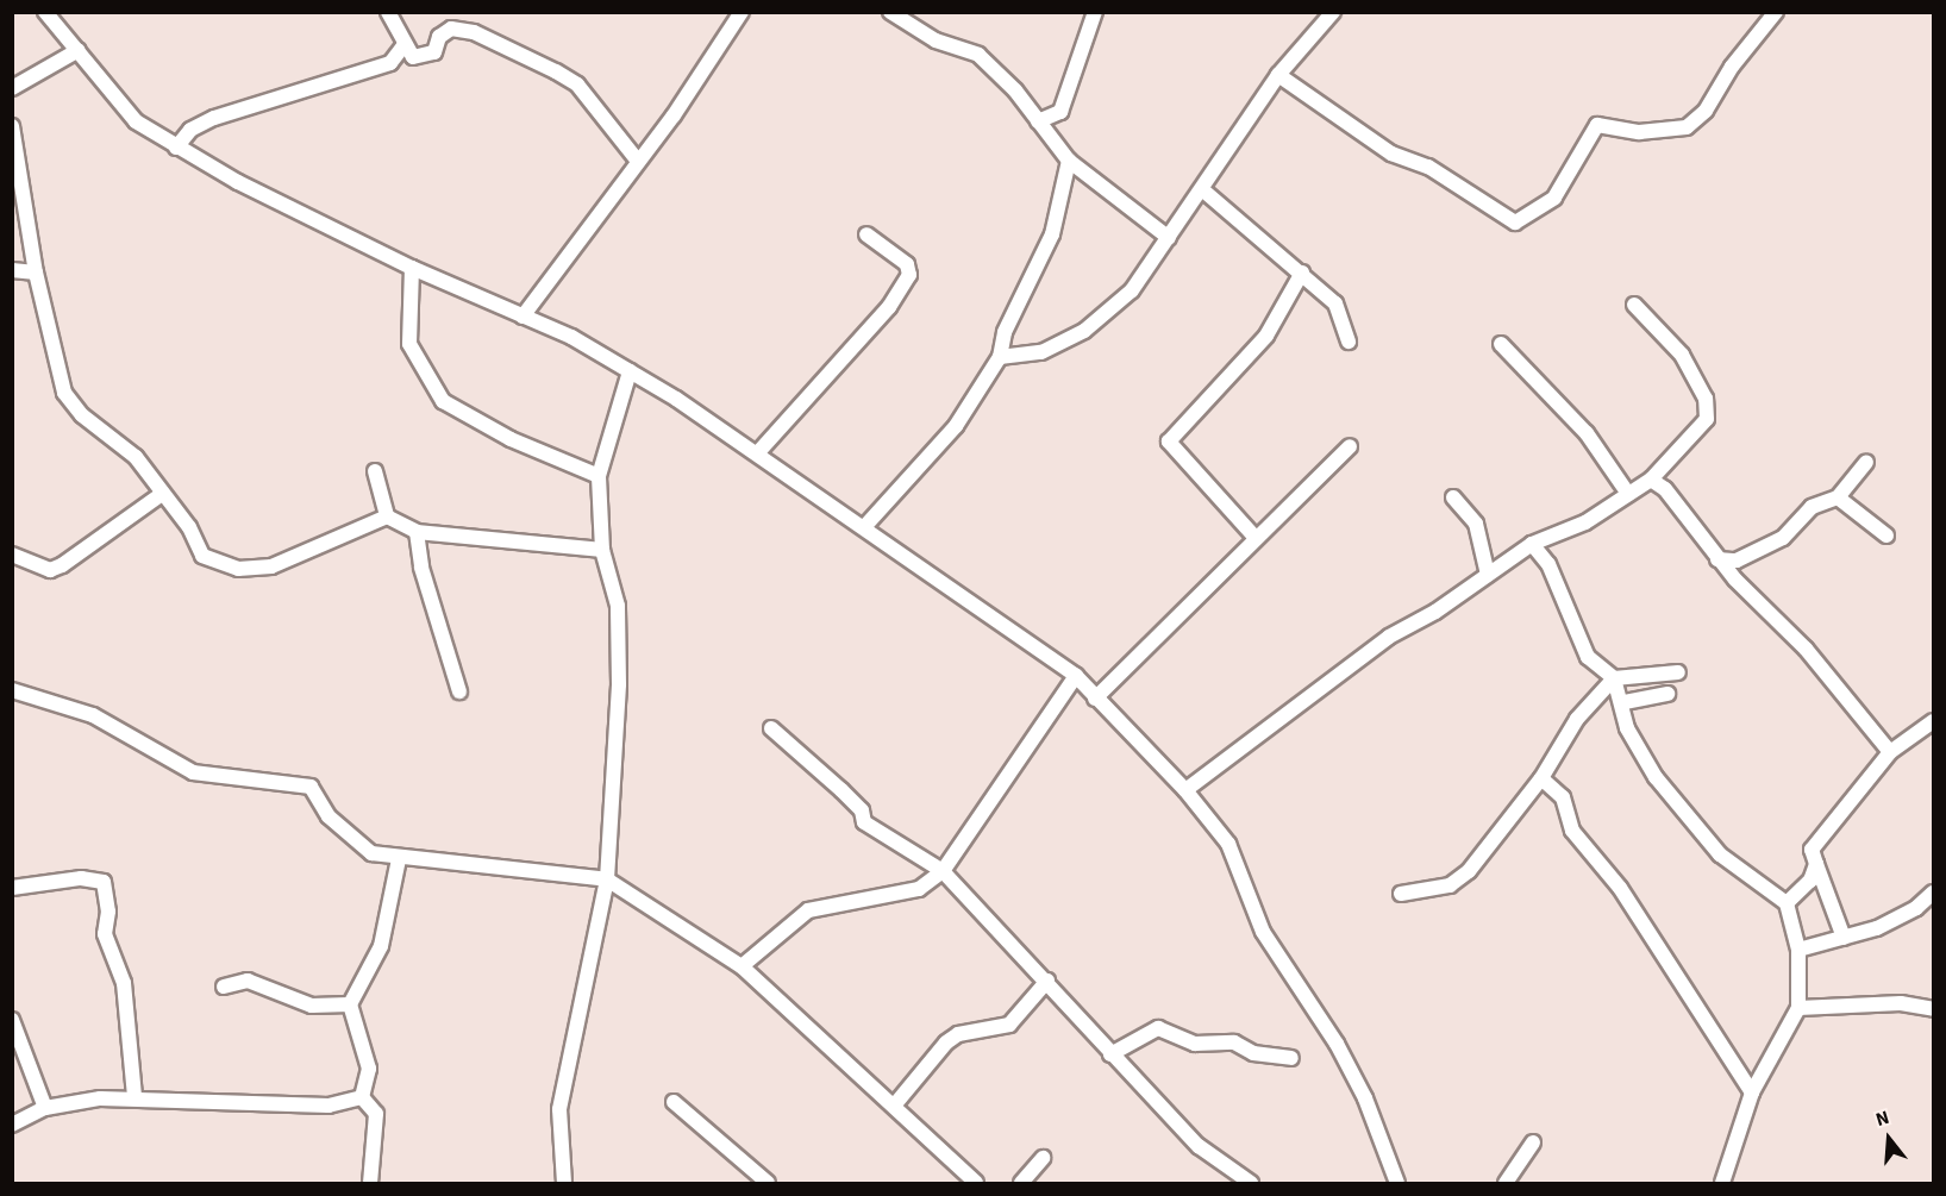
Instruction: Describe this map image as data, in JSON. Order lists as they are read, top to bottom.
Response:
{
  "north": "top"
}
